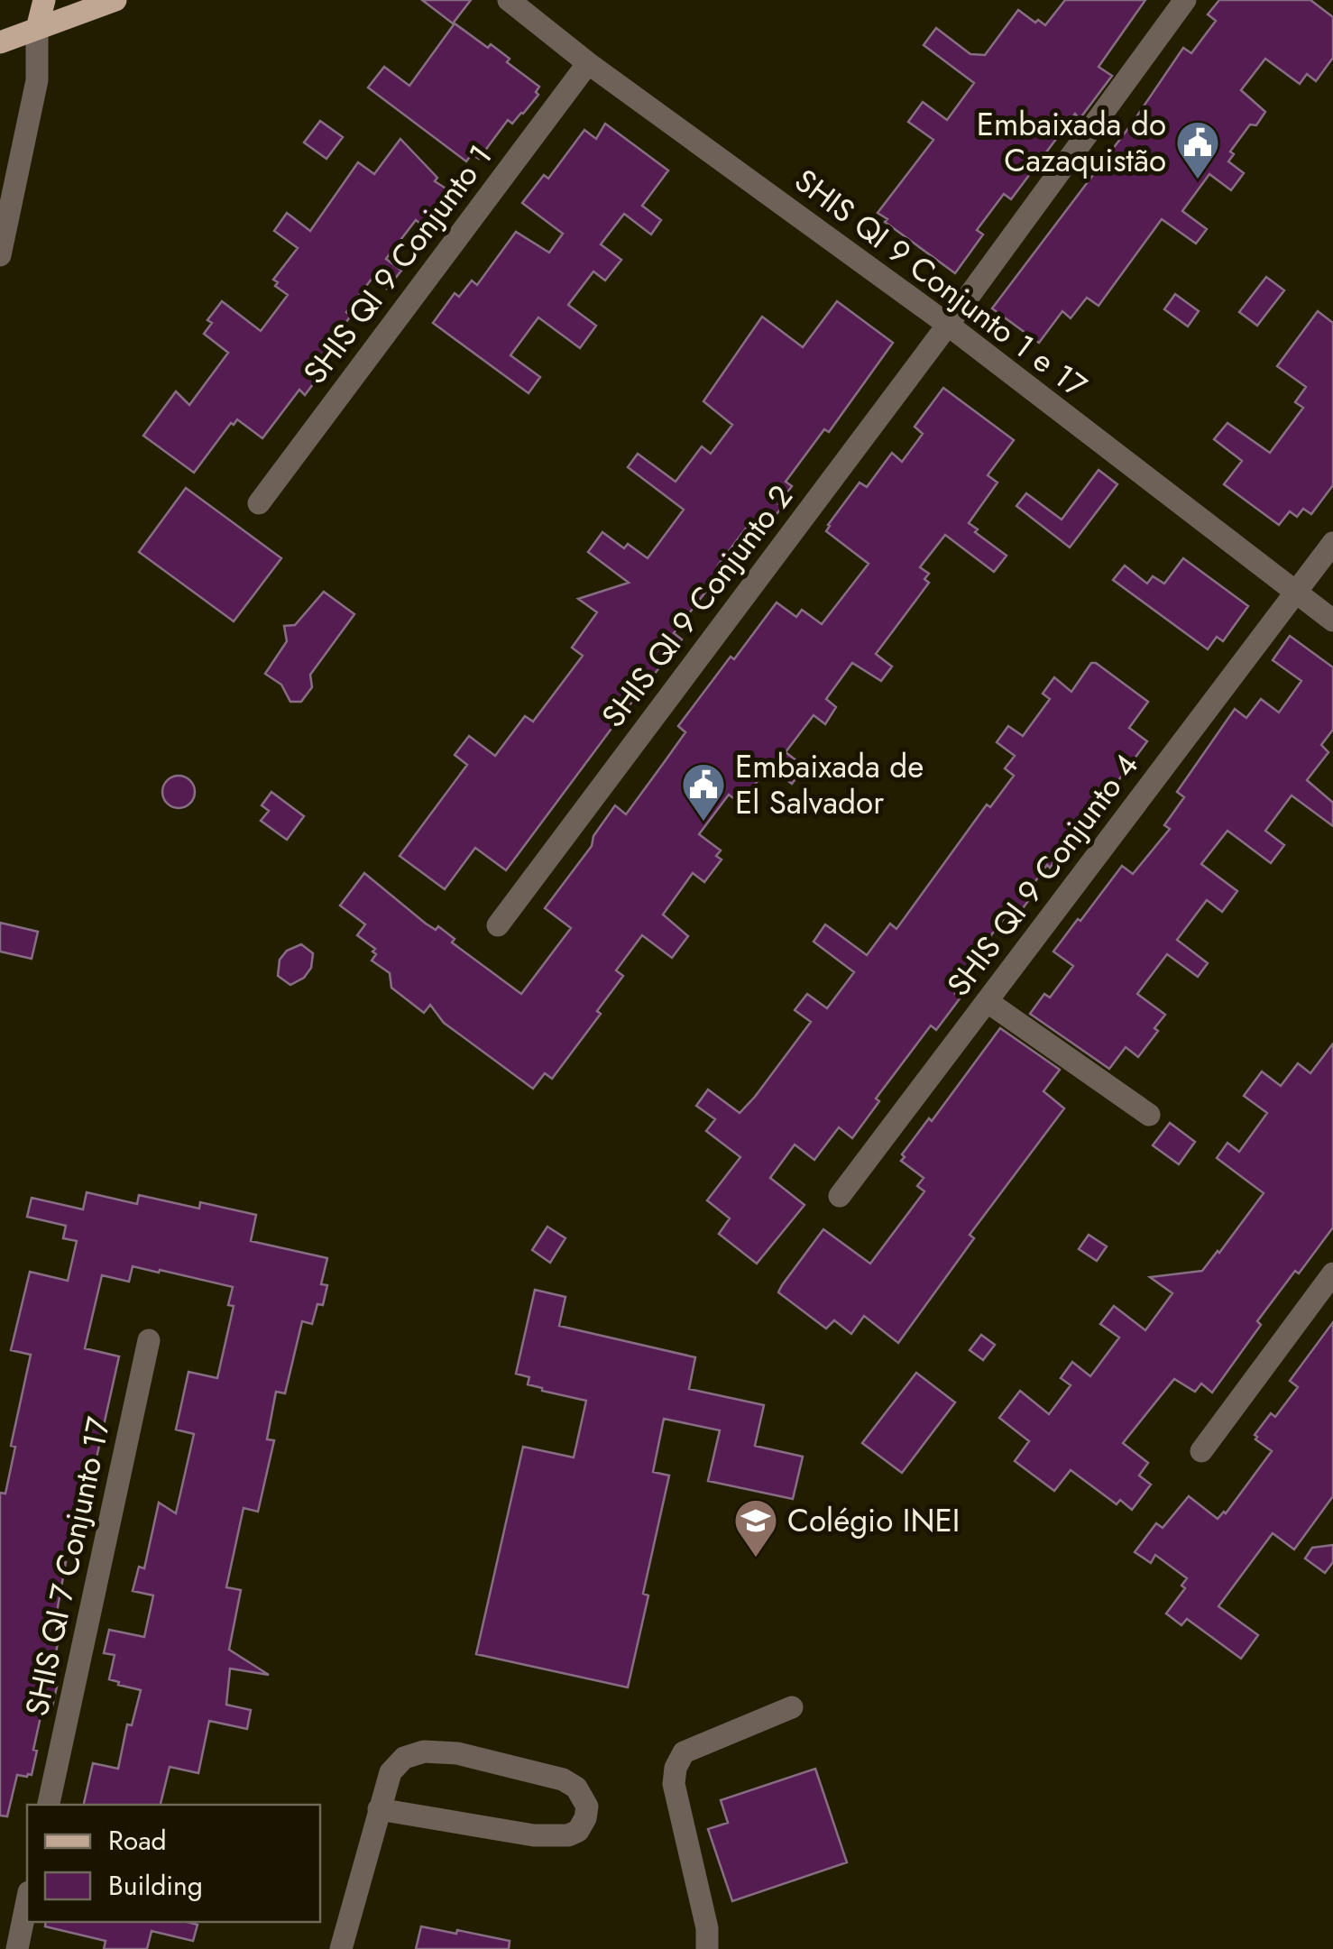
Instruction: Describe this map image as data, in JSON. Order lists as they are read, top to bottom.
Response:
{
  "streets": {
    "street": [
      "SHIS QI 9 Conjunto 1",
      "SHIS QI 9 Conjunto 1 e 17",
      "SHIS QI 9 Conjunto 2",
      "SHIS QI 9 Conjunto 4",
      "SHIS QI 7 Conjunto 17"
    ]
  },
  "crossings": [
    ["SHIS QI 9 Conjunto 1", "SHIS QI 9 Conjunto 1 e 17"],
    ["SHIS QI 9 Conjunto 1 e 17", "SHIS QI 9 Conjunto 2"],
    ["SHIS QI 9 Conjunto 1 e 17", "SHIS QI 9 Conjunto 4"]
  ],
  "places": {
    "public building": ["Embaixada do Cazaquistão", "Embaixada de El Salvador"],
    "school or university": ["Colégio INEI"]
  },
  "legend": ["Road", "Building"]
}
